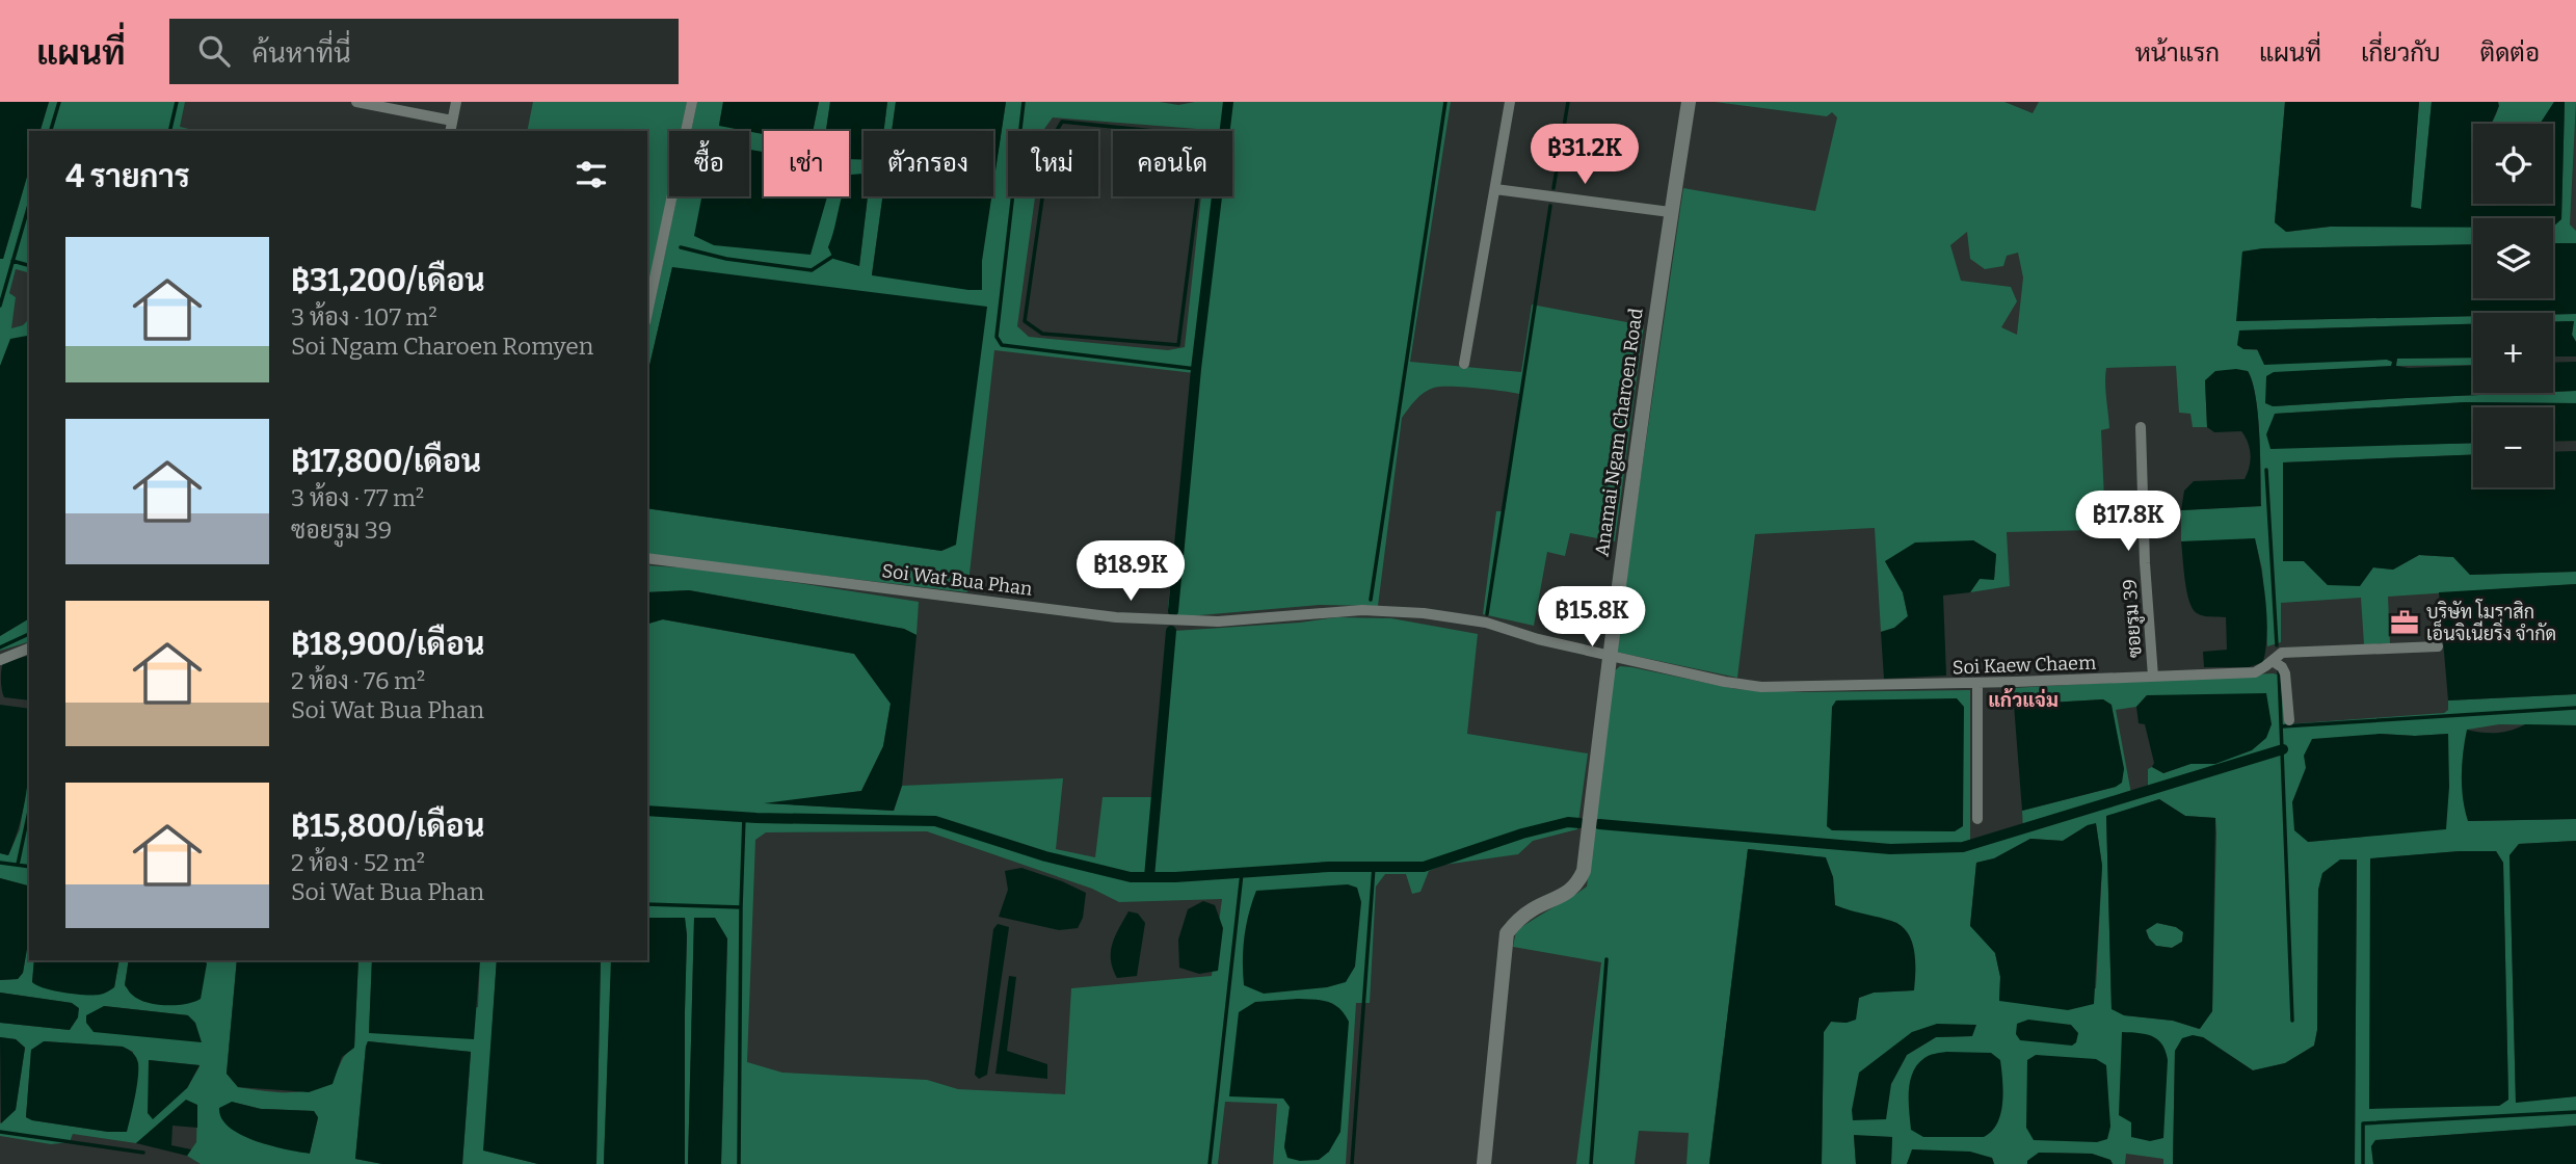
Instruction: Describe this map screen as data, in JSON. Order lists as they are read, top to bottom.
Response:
{
  "streets": {
    "street": [
      "Anamai Ngam Charoen Road",
      "Soi Wat Bua Phan",
      "ซอยรูม 39",
      "Soi Kaew Chaem"
    ]
  },
  "crossings": [
    ["Anamai Ngam Charoen Road", "Soi Wat Bua Phan"],
    ["Anamai Ngam Charoen Road", "Soi Kaew Chaem"],
    ["Soi Wat Bua Phan", "Soi Kaew Chaem"],
    ["ซอยรูม 39", "Soi Kaew Chaem"]
  ],
  "districts": ["แก้วแจ่ม"],
  "places": {
    "office": ["บริษัท โมราสิก เอ็นจิเนียริ่ง จำกัด"]
  },
  "page": {
    "header": "แผนที่",
    "search": "ค้นหาที่นี่",
    "nav": [
      "หน้าแรก",
      "แผนที่",
      "เกี่ยวกับ",
      "ติดต่อ"
    ],
    "map_buttons": ["+", "−"],
    "price": [
      "฿31.2K",
      "฿17.8K",
      "฿18.9K",
      "฿15.8K"
    ],
    "chip": [
      "ซื้อ",
      "เช่า",
      "ตัวกรอง",
      "ใหม่",
      "คอนโด"
    ],
    "heading": "4 รายการ",
    "list": [
      {
        "name": "฿31,200/เดือน",
        "note": "3 ห้อง · 107 m² · Soi Ngam Charoen Romyen"
      },
      {
        "name": "฿17,800/เดือน",
        "note": "3 ห้อง · 77 m² · ซอยรูม 39"
      },
      {
        "name": "฿18,900/เดือน",
        "note": "2 ห้อง · 76 m² · Soi Wat Bua Phan"
      },
      {
        "name": "฿15,800/เดือน",
        "note": "2 ห้อง · 52 m² · Soi Wat Bua Phan"
      }
    ]
  }
}
